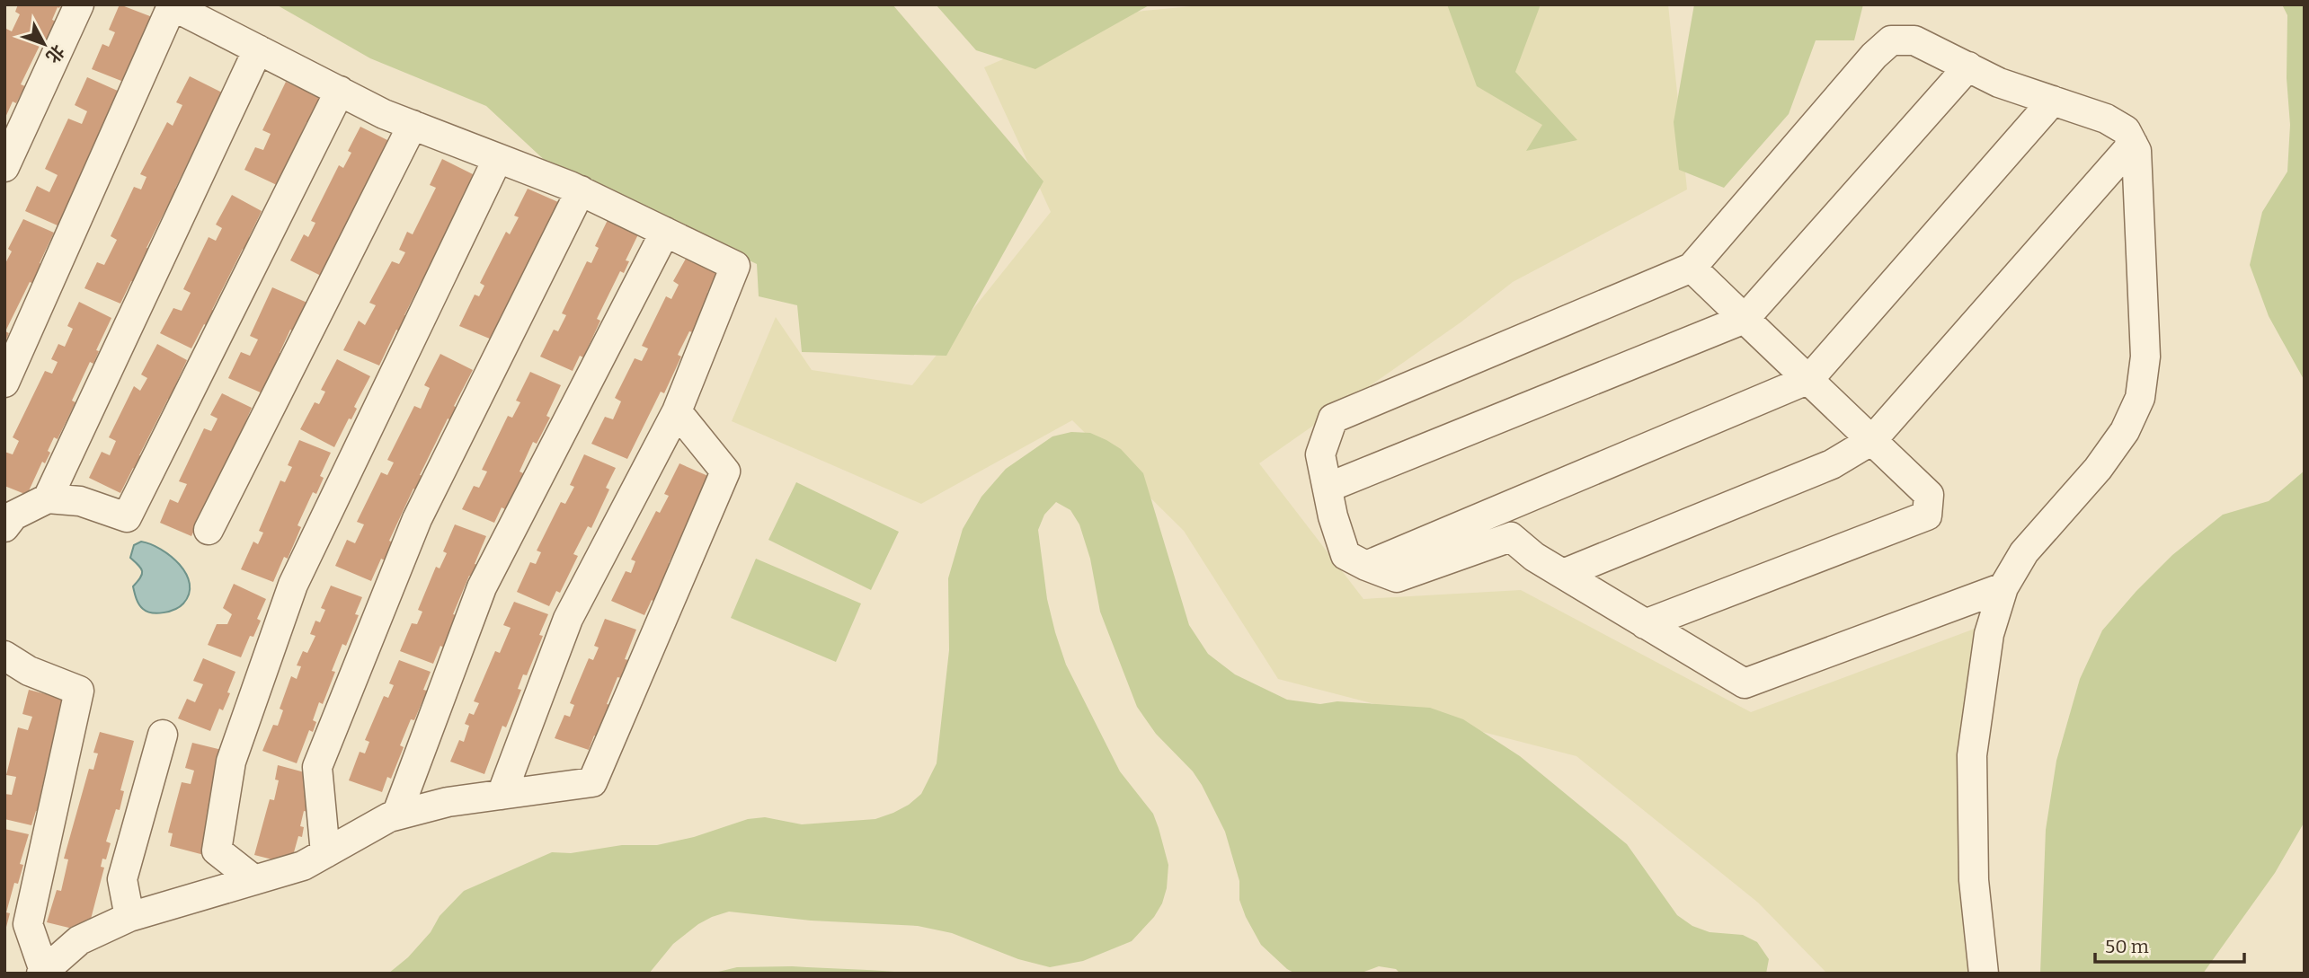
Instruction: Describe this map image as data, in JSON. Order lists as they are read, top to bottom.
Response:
{
  "scale_bar": "50 m",
  "north": "bottom right"
}
